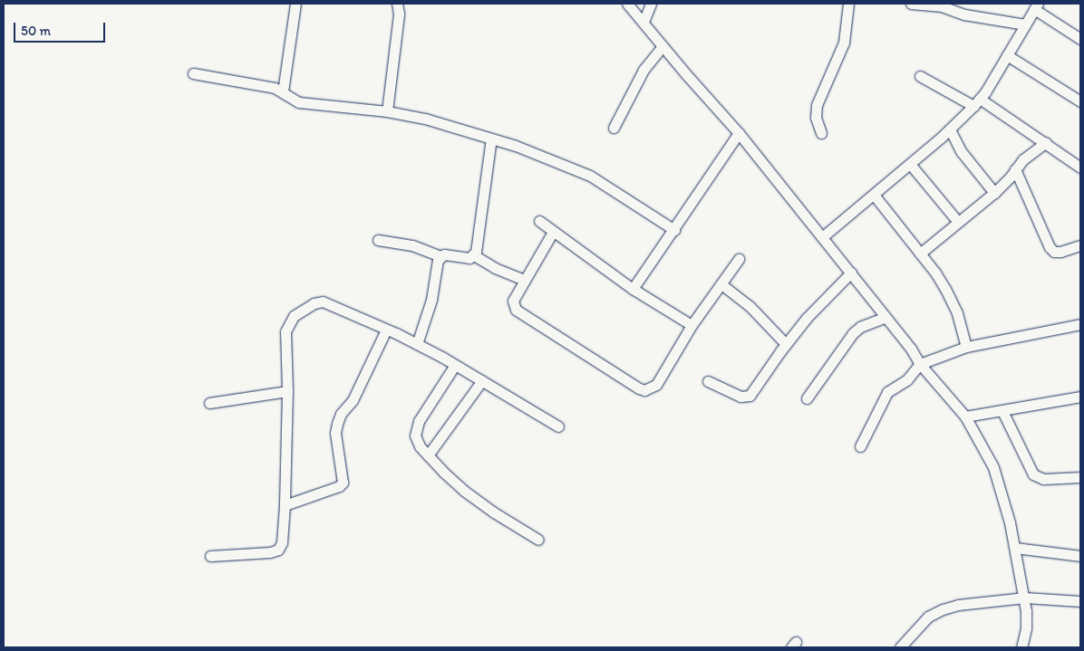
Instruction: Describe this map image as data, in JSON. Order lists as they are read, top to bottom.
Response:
{
  "scale_bar": "50 m"
}
